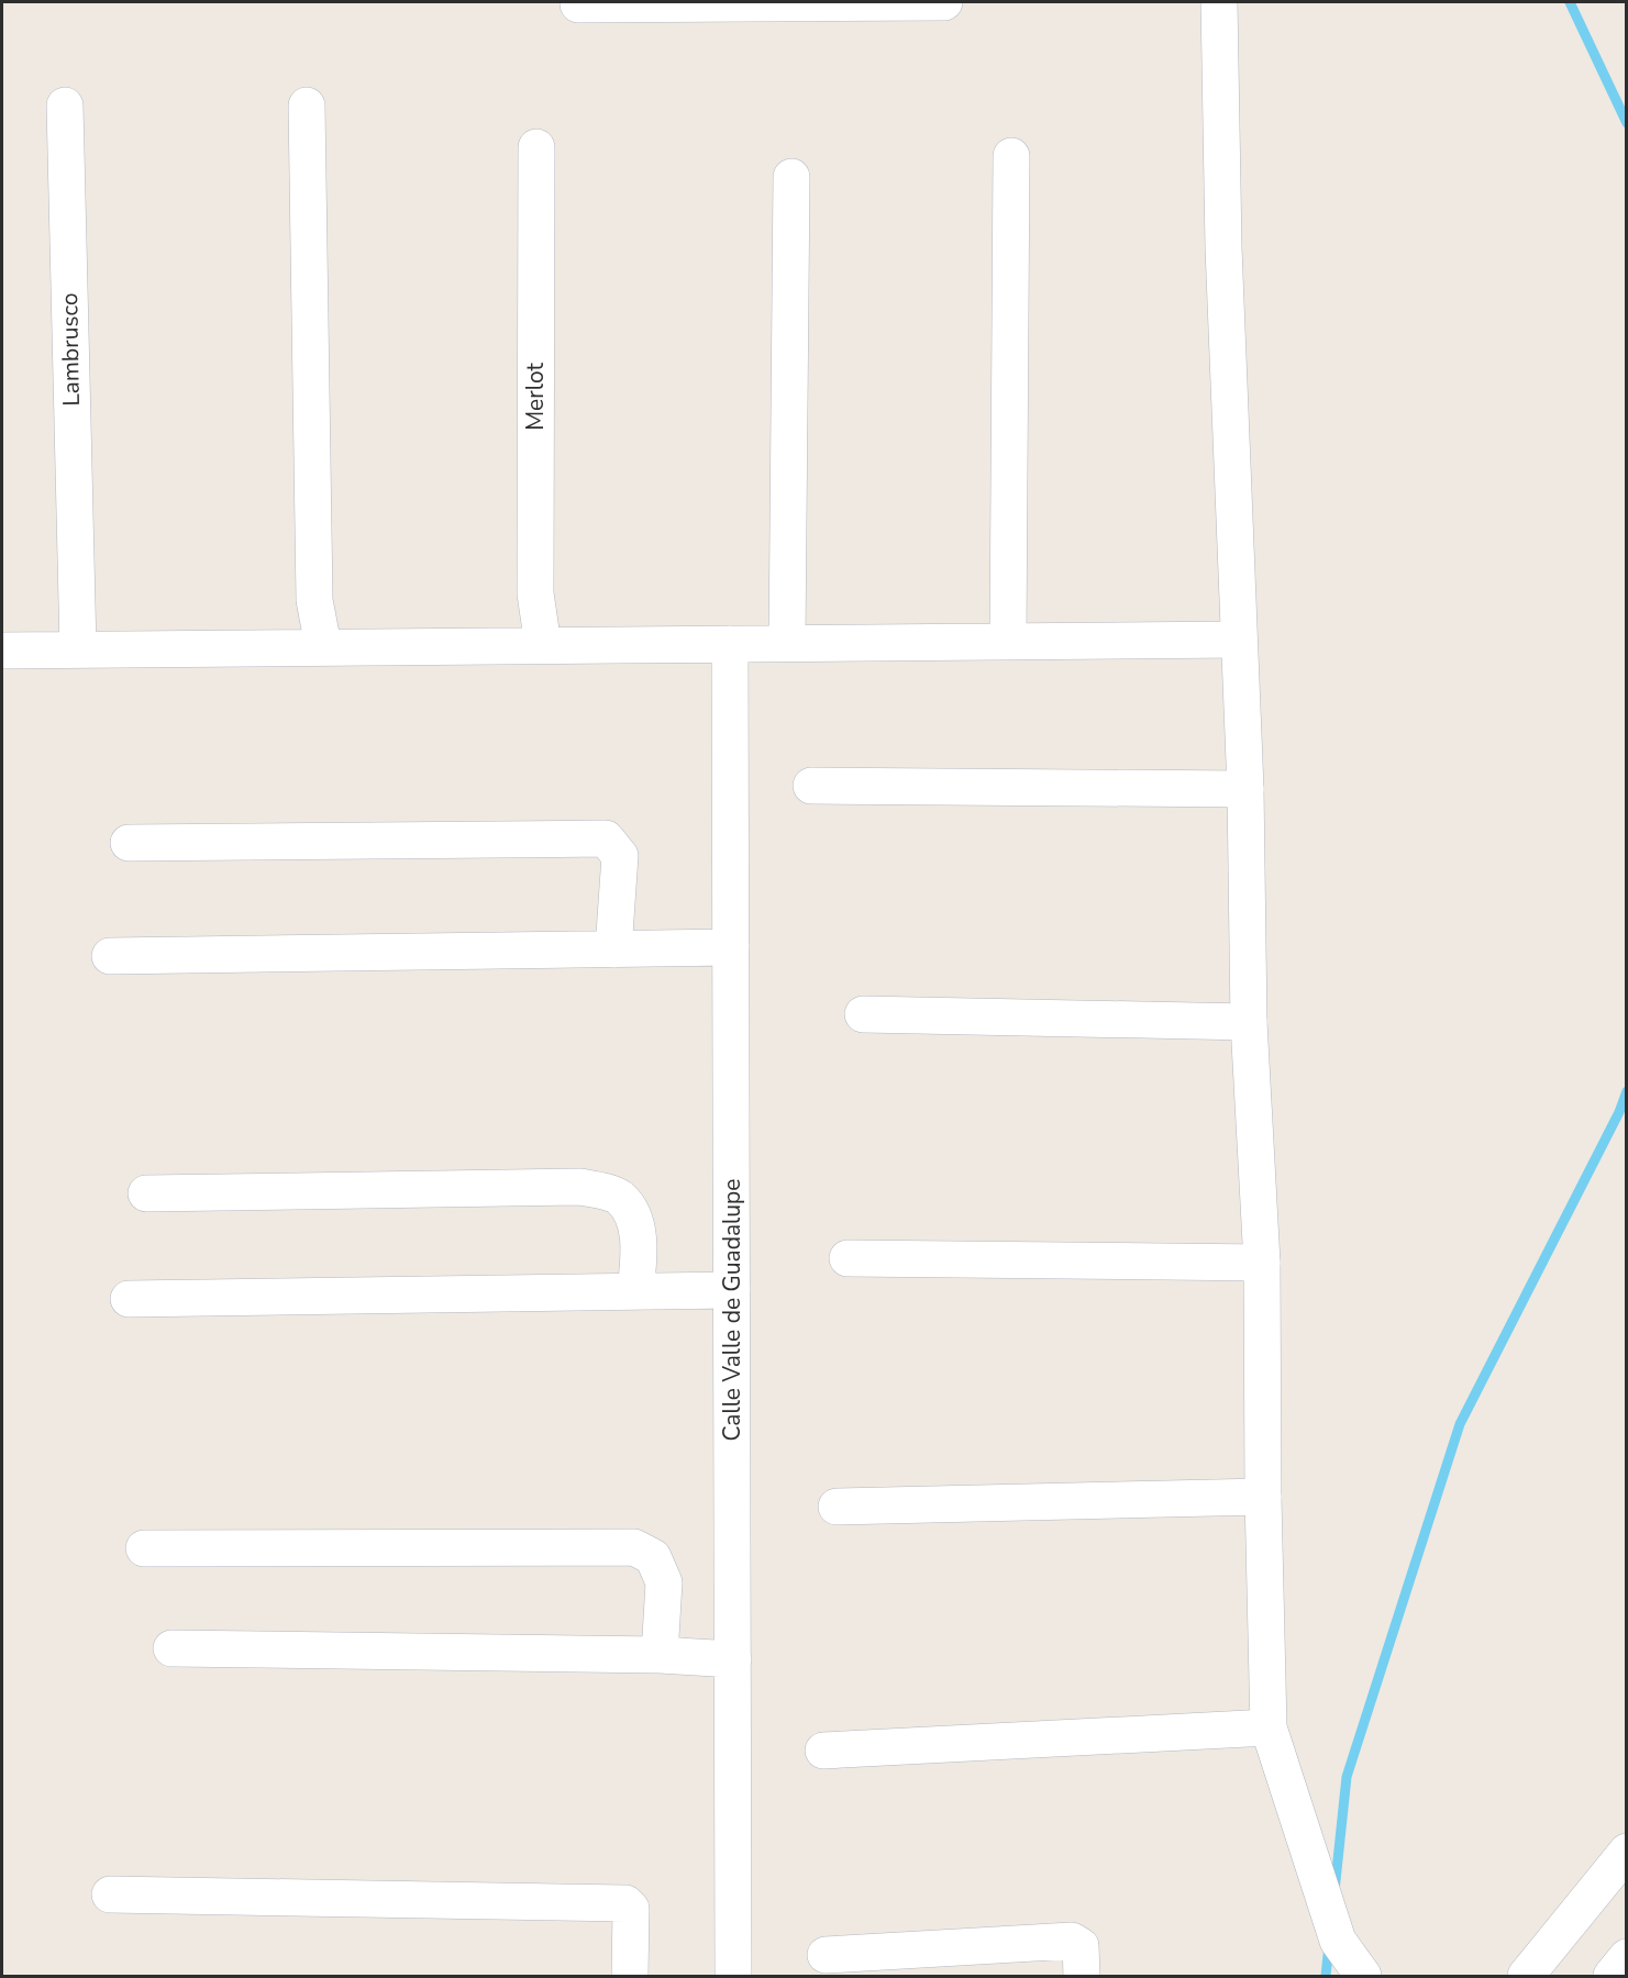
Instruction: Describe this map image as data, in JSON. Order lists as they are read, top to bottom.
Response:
{
  "streets": {
    "street": ["Lambrusco", "Merlot", "Calle Valle de Guadalupe"]
  }
}
